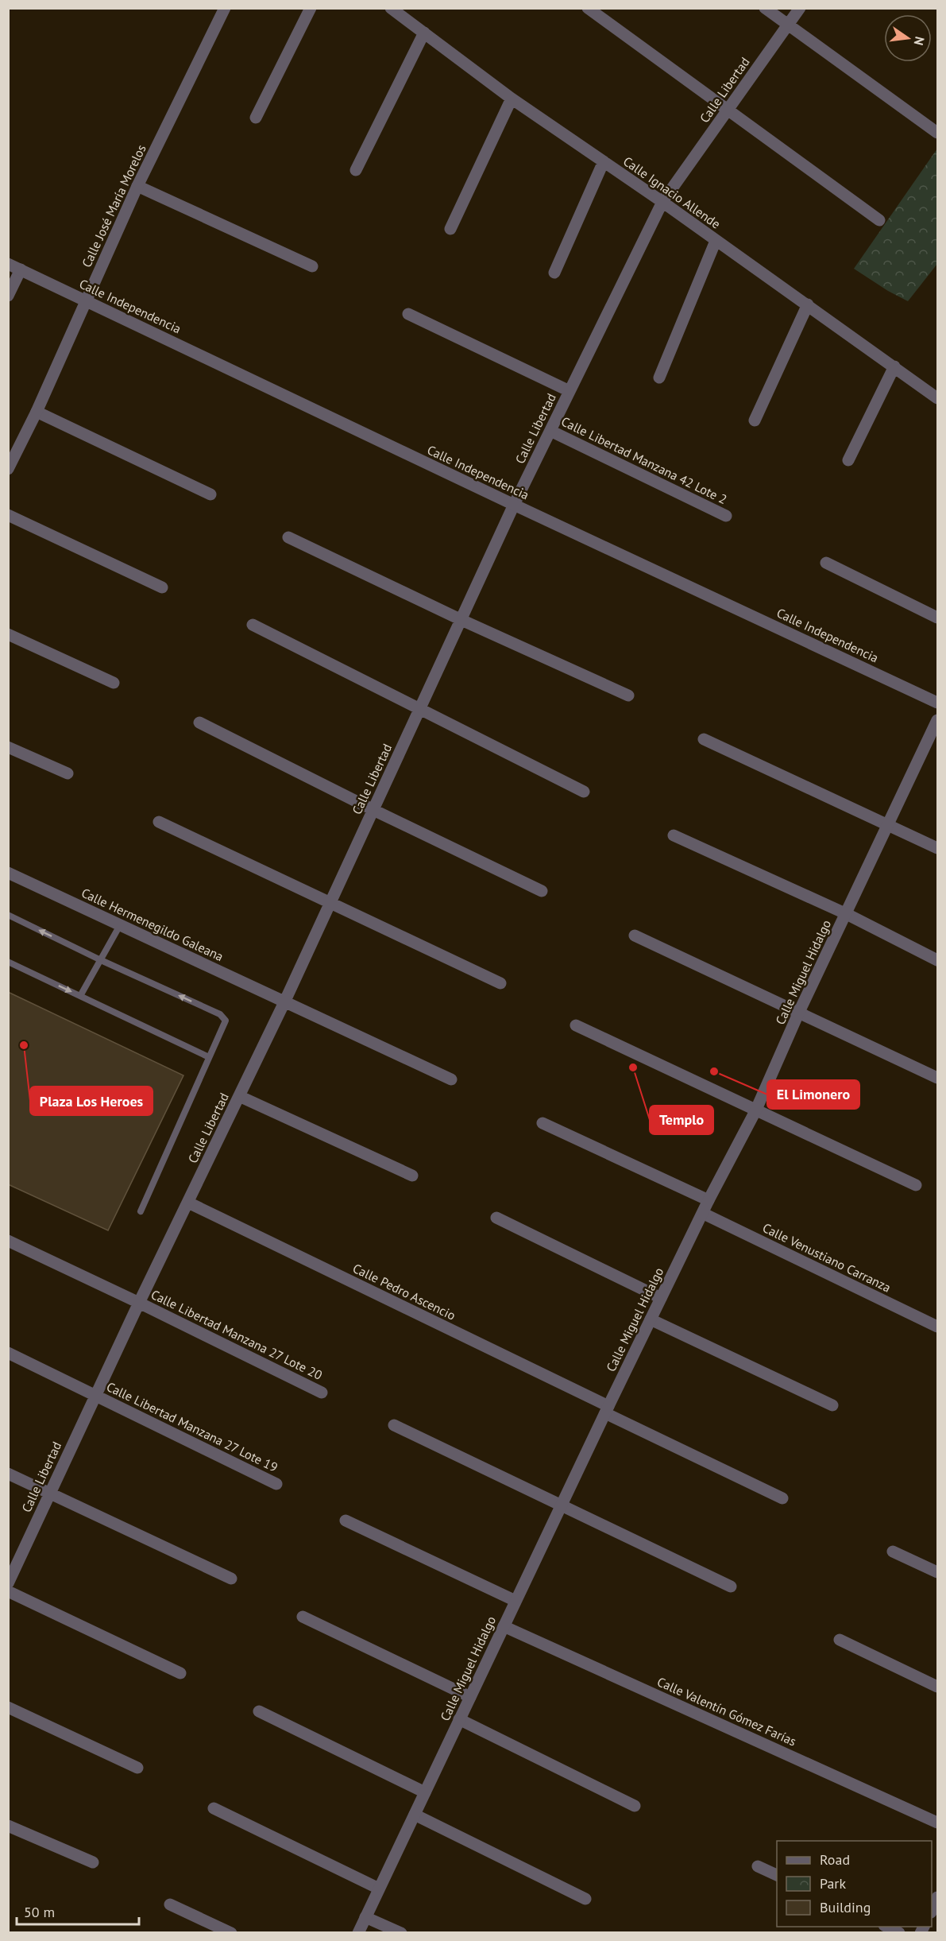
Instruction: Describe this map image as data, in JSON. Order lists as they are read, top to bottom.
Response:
{
  "streets": {
    "street": [
      "Calle Libertad",
      "Calle Ignacio Allende",
      "Calle José María Morelos",
      "Calle Independencia",
      "Calle Libertad Manzana 42 Lote 2",
      "Calle Hermenegildo Galeana",
      "Calle Miguel Hidalgo",
      "Calle Venustiano Carranza",
      "Calle Pedro Ascencio",
      "Calle Libertad Manzana 27 Lote 20",
      "Calle Libertad Manzana 27 Lote 19",
      "Calle Valentín Gómez Farías"
    ]
  },
  "crossings": [
    ["Calle Libertad", "Calle Ignacio Allende"],
    ["Calle Libertad", "Calle Independencia"],
    ["Calle Libertad", "Calle Libertad Manzana 42 Lote 2"],
    ["Calle Libertad", "Calle Hermenegildo Galeana"],
    ["Calle Libertad", "Calle Pedro Ascencio"],
    ["Calle Libertad", "Calle Libertad Manzana 27 Lote 20"],
    ["Calle Libertad", "Calle Libertad Manzana 27 Lote 19"],
    ["Calle José María Morelos", "Calle Independencia"],
    ["Calle Miguel Hidalgo", "Calle Venustiano Carranza"],
    ["Calle Miguel Hidalgo", "Calle Pedro Ascencio"],
    ["Calle Miguel Hidalgo", "Calle Valentín Gómez Farías"]
  ],
  "places": ["Plaza Los Heroes", "Templo", "El Limonero"],
  "legend": ["Road", "Park", "Building"],
  "scale_bar": "50 m",
  "north": "right"
}
